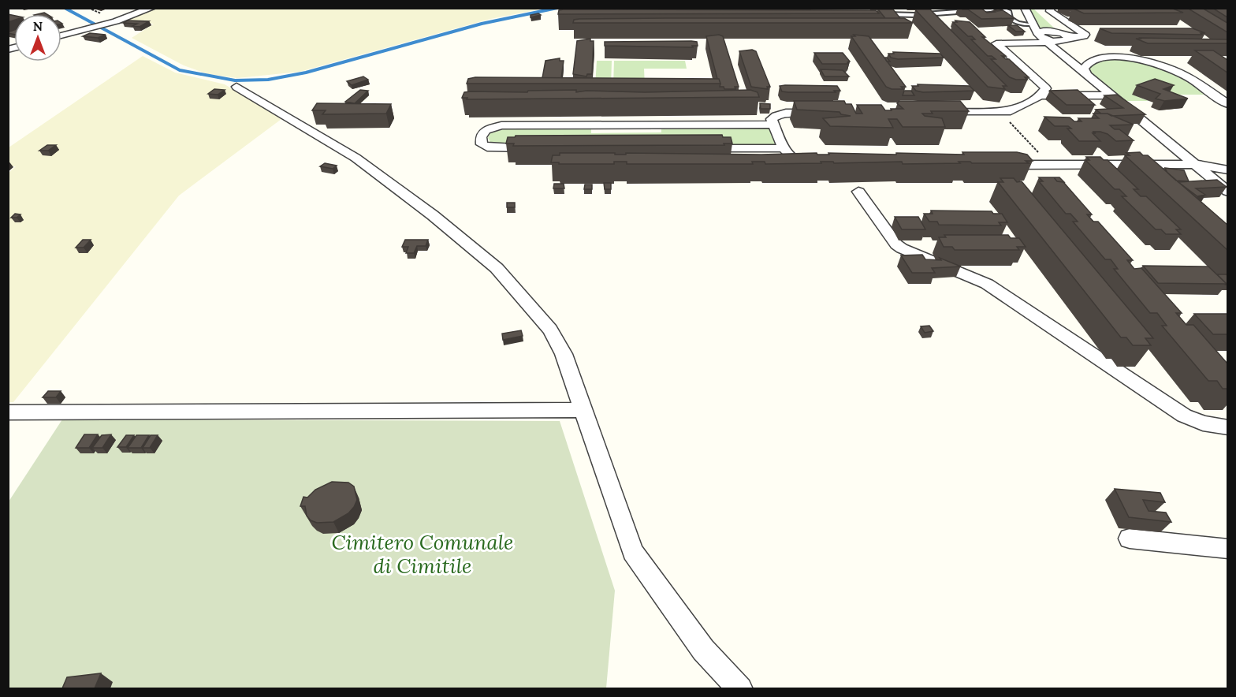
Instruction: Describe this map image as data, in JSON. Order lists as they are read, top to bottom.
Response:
{
  "parks": ["Cimitero Comunale di Cimitile"],
  "north": "top"
}
